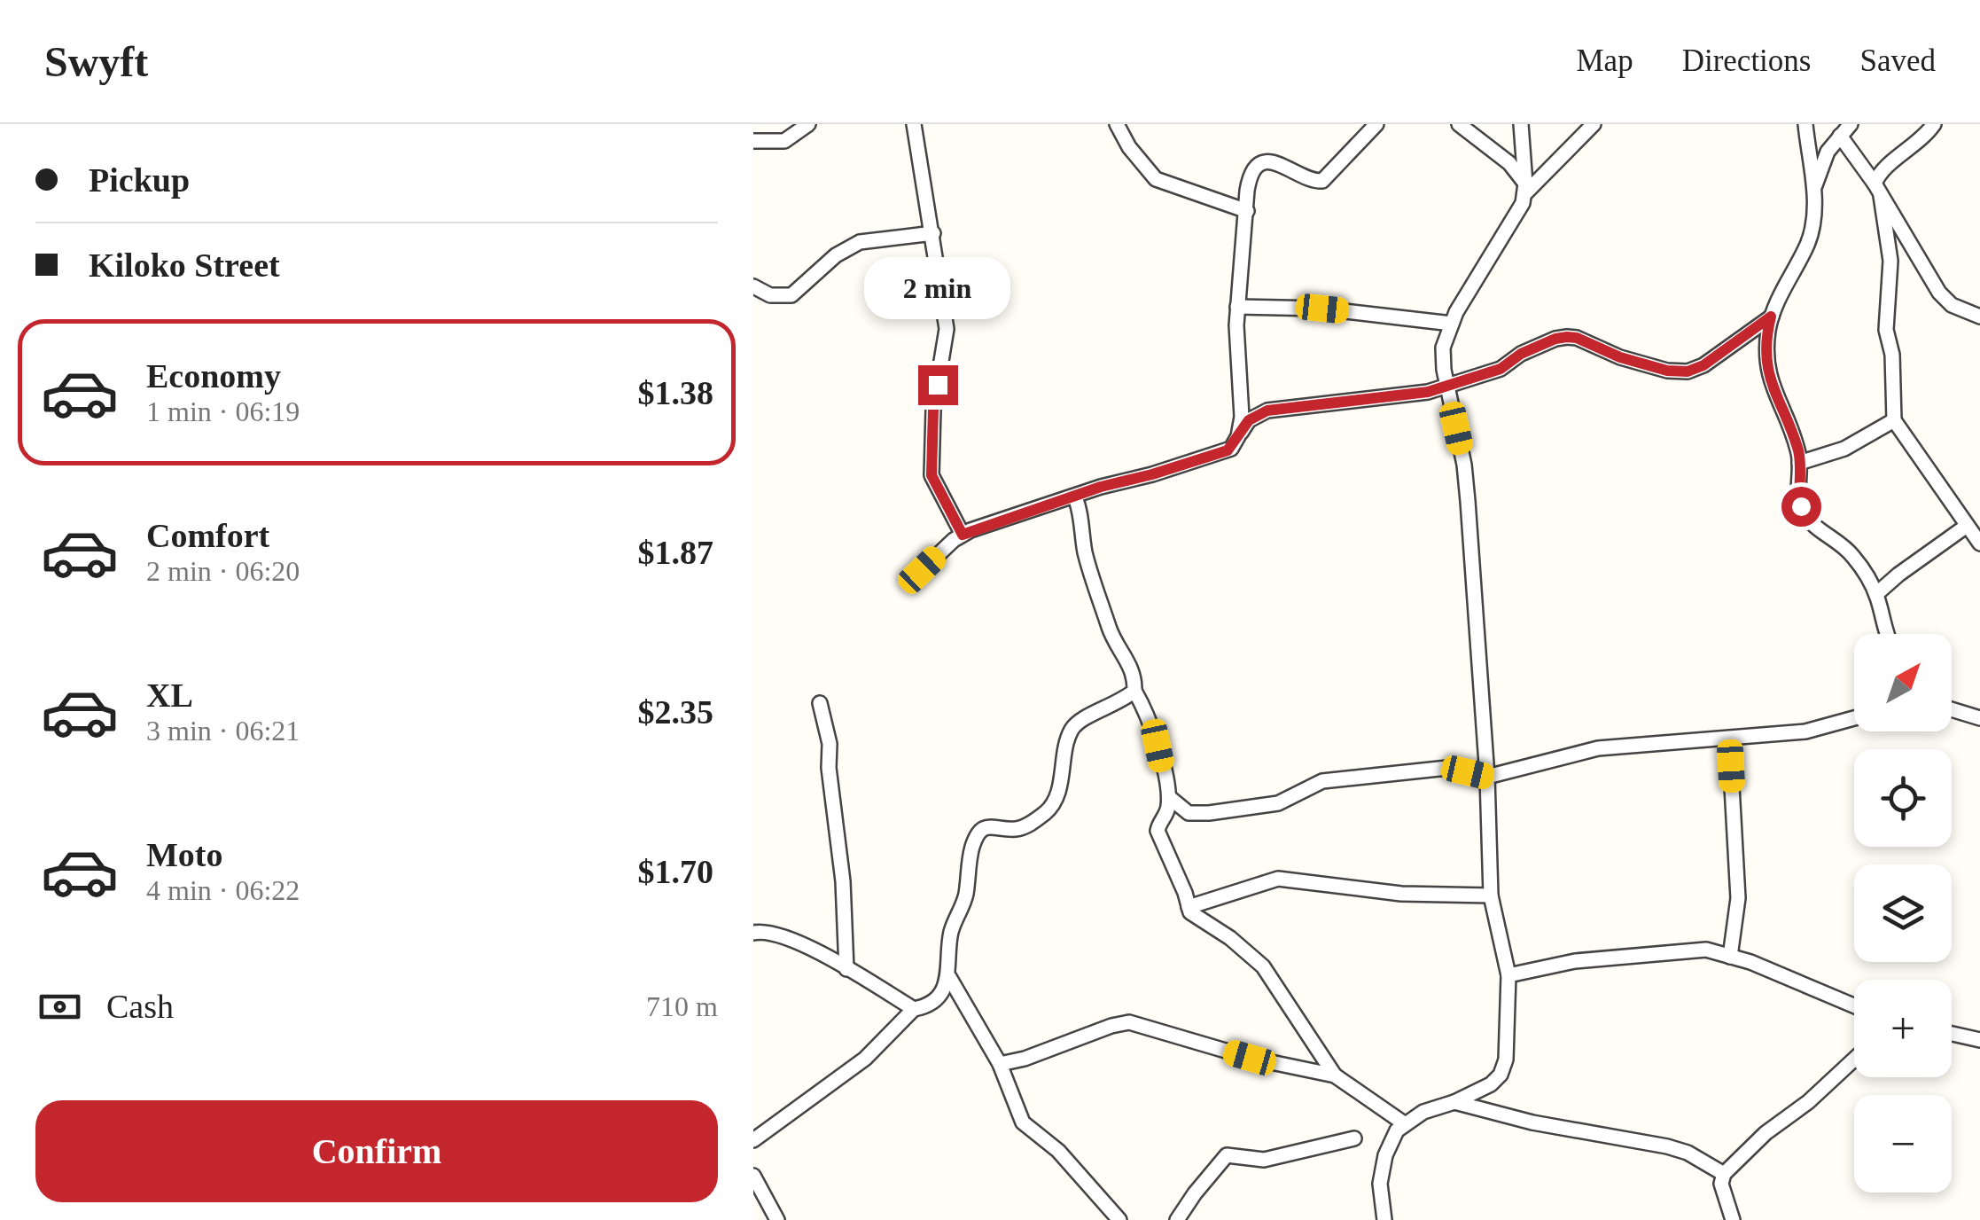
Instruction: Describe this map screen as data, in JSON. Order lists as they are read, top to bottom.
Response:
{
  "north": "top right",
  "page": {
    "header": "Swyft",
    "nav": ["Map", "Directions", "Saved"],
    "banner": ["Pickup", "Kiloko Street"],
    "bubble": "2 min",
    "list": [
      {
        "name": "Economy",
        "note": "1 min · 06:19",
        "value": "$1.38"
      },
      {
        "name": "Comfort",
        "note": "2 min · 06:20",
        "value": "$1.87"
      },
      {
        "name": "XL",
        "note": "3 min · 06:21",
        "value": "$2.35"
      },
      {
        "name": "Moto",
        "note": "4 min · 06:22",
        "value": "$1.70"
      }
    ],
    "map_buttons": ["+", "−"],
    "pay": ["Cash", "710 m"],
    "buttons": "Confirm"
  }
}
